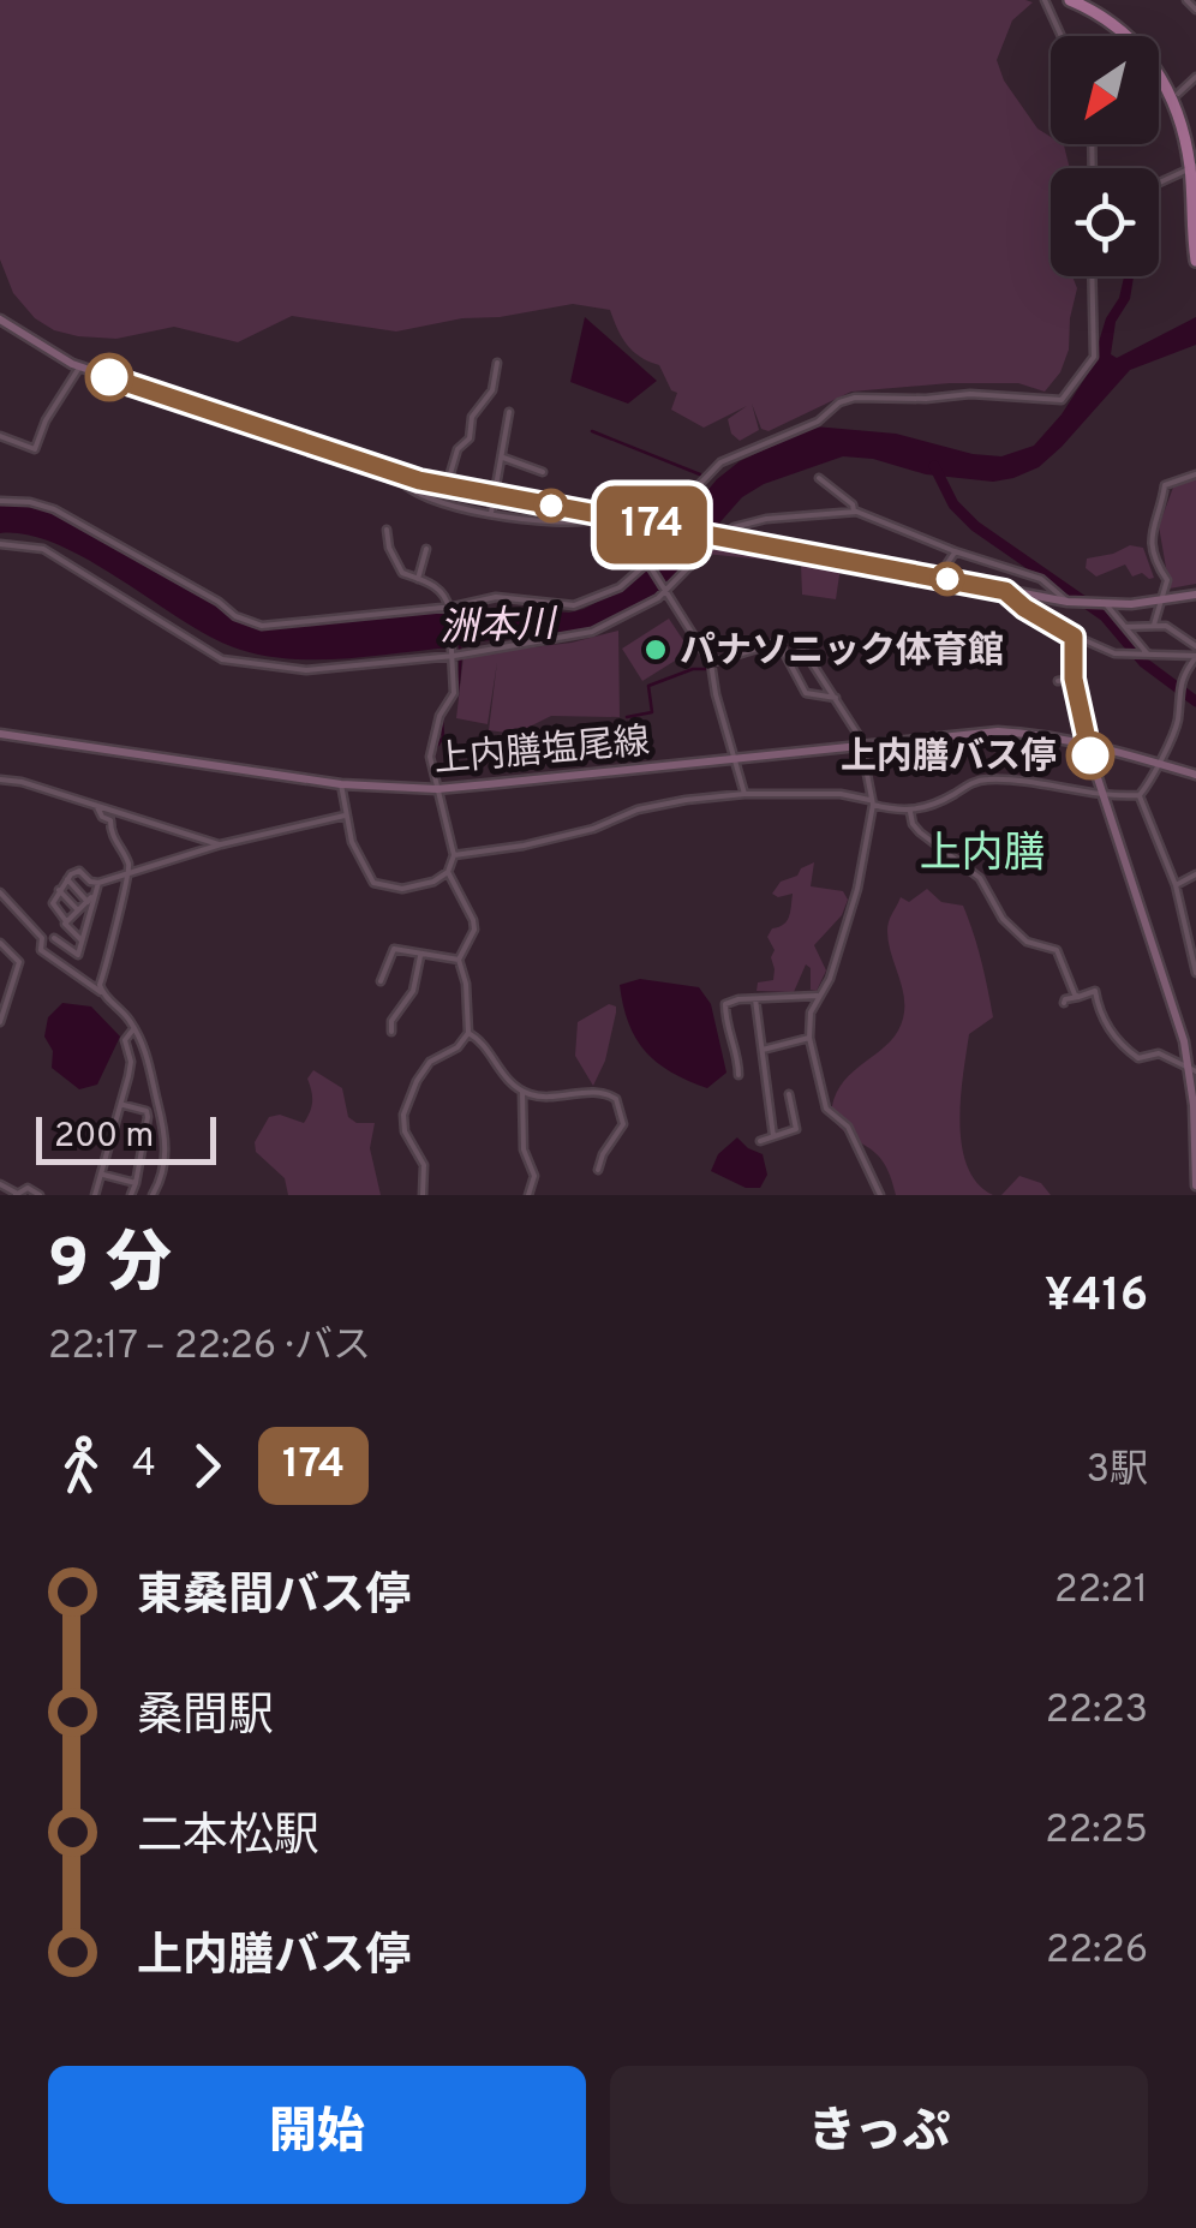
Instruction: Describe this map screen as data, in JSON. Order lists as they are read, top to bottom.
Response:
{
  "streets": {
    "main road": ["上内膳塩尾線"]
  },
  "districts": ["上内膳"],
  "water": ["洲本川"],
  "places": ["パナソニック体育館", "上内膳バス停"],
  "lines": ["bus line 174"],
  "scale_bar": "200 m",
  "north": "bottom left",
  "page": {
    "on_map": "174",
    "scale": "200 m",
    "heading": ["9 分", "22:17 – 22:26 · バス", "¥416"],
    "legs": ["4", "174", "3駅"],
    "list": [
      {
        "name": "東桑間バス停",
        "value": "22:21"
      },
      {
        "name": "桑間駅",
        "value": "22:23"
      },
      {
        "name": "二本松駅",
        "value": "22:25"
      },
      {
        "name": "上内膳バス停",
        "value": "22:26"
      }
    ],
    "buttons": ["開始", "きっぷ"]
  }
}
